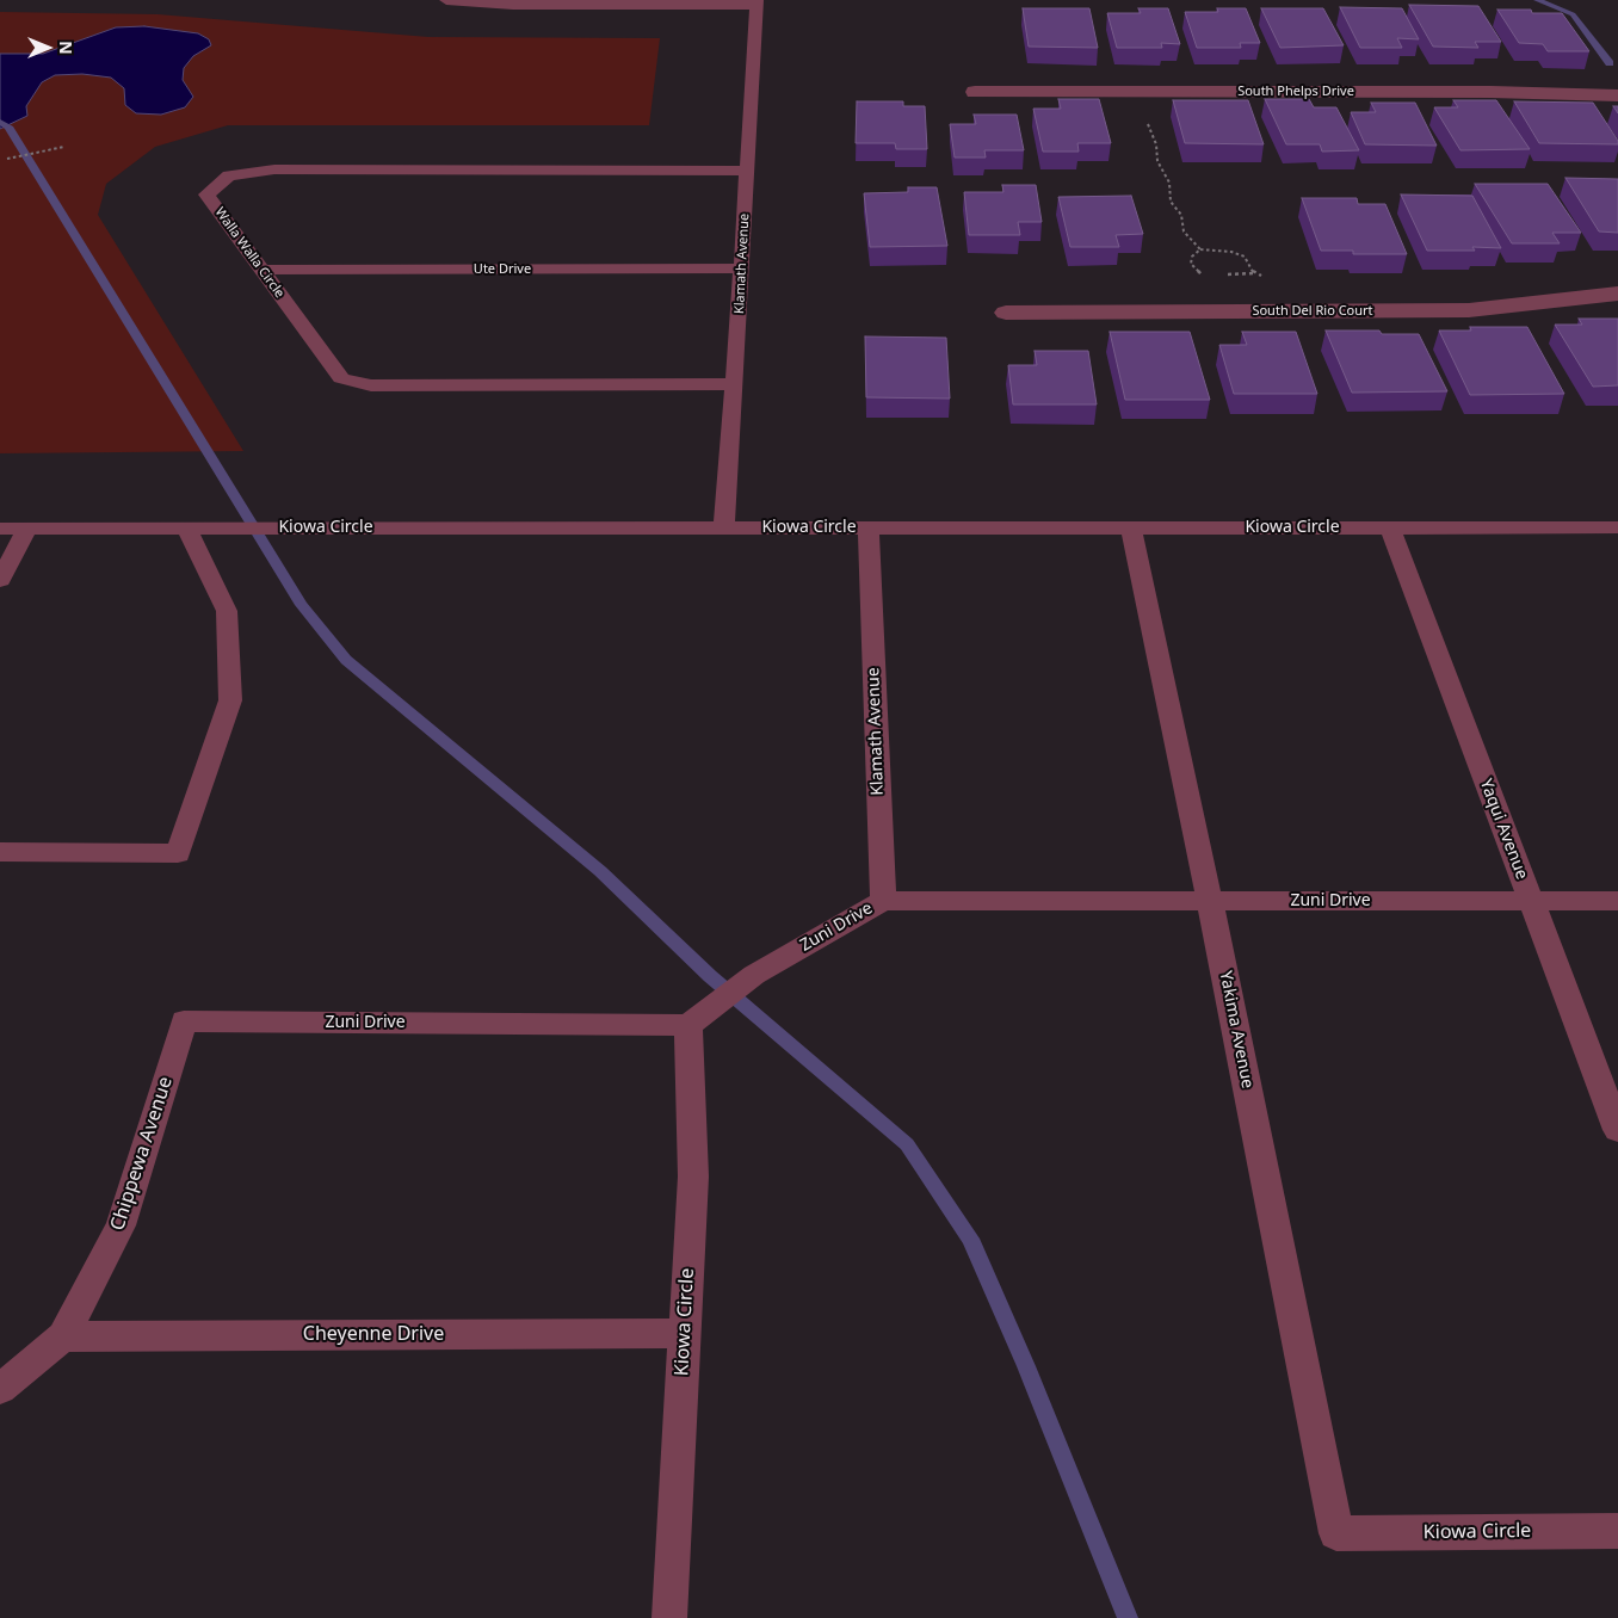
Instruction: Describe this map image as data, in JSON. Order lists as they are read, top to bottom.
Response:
{
  "streets": {
    "street": ["South Phelps Drive", "South Del Rio Court"],
    "lane": [
      "Walla Walla Circle",
      "Klamath Avenue",
      "Ute Drive",
      "Kiowa Circle",
      "Yaqui Avenue",
      "Zuni Drive",
      "Yakima Avenue",
      "Chippewa Avenue",
      "Cheyenne Drive"
    ]
  },
  "crossings": [
    ["Walla Walla Circle", "Klamath Avenue"],
    ["Walla Walla Circle", "Ute Drive"],
    ["Klamath Avenue", "Ute Drive"],
    ["Klamath Avenue", "Kiowa Circle"],
    ["Klamath Avenue", "Zuni Drive"],
    ["Kiowa Circle", "Yaqui Avenue"],
    ["Kiowa Circle", "Zuni Drive"],
    ["Kiowa Circle", "Yakima Avenue"],
    ["Kiowa Circle", "Cheyenne Drive"],
    ["Yaqui Avenue", "Zuni Drive"],
    ["Zuni Drive", "Yakima Avenue"],
    ["Zuni Drive", "Chippewa Avenue"],
    ["Chippewa Avenue", "Cheyenne Drive"]
  ],
  "north": "right"
}
